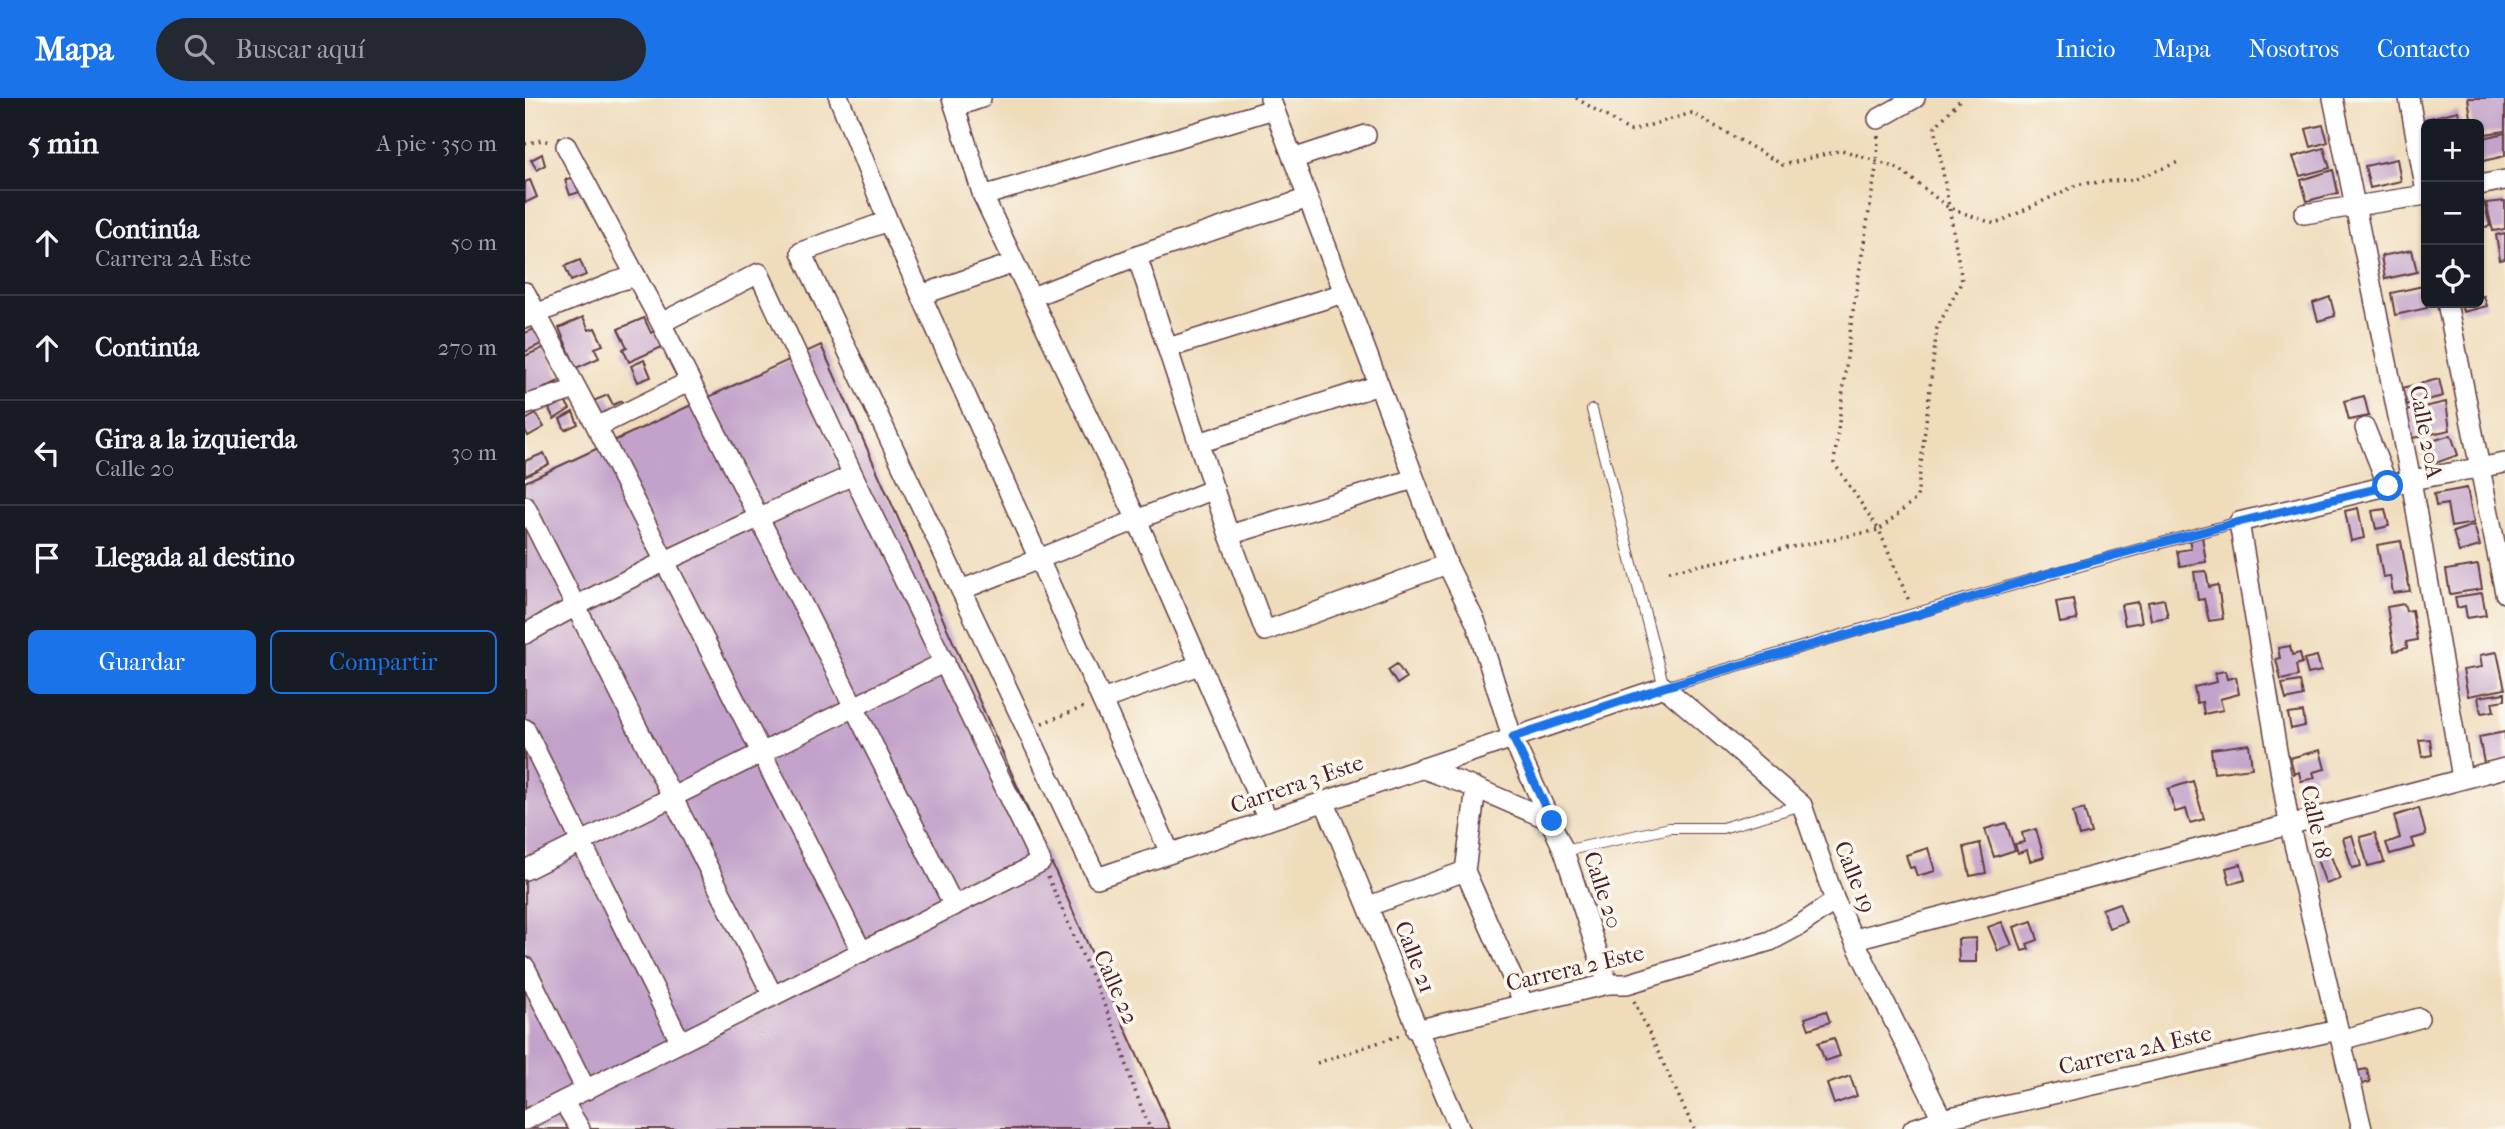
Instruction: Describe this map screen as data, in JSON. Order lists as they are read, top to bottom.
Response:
{
  "streets": {
    "street": [
      "Calle 20A",
      "Carrera 3 Este",
      "Calle 18",
      "Calle 19",
      "Calle 20",
      "Calle 21",
      "Carrera 2 Este",
      "Carrera 2A Este"
    ],
    "path": ["Calle 22"]
  },
  "crossings": [
    ["Carrera 3 Este", "Calle 20"],
    ["Carrera 3 Este", "Calle 21"],
    ["Calle 18", "Carrera 2A Este"],
    ["Calle 19", "Carrera 2 Este"],
    ["Calle 19", "Carrera 2A Este"],
    ["Calle 20", "Carrera 2 Este"],
    ["Calle 21", "Carrera 2 Este"]
  ],
  "page": {
    "header": "Mapa",
    "search": "Buscar aquí",
    "nav": [
      "Inicio",
      "Mapa",
      "Nosotros",
      "Contacto"
    ],
    "heading": ["5 min", "A pie · 350 m"],
    "map_buttons": ["+", "−"],
    "list": [
      ["Continúa", "Carrera 2A Este", "50 m"],
      ["Continúa", "270 m"],
      ["Gira a la izquierda", "Calle 20", "30 m"],
      "Llegada al destino"
    ],
    "buttons": ["Guardar", "Compartir"]
  }
}
